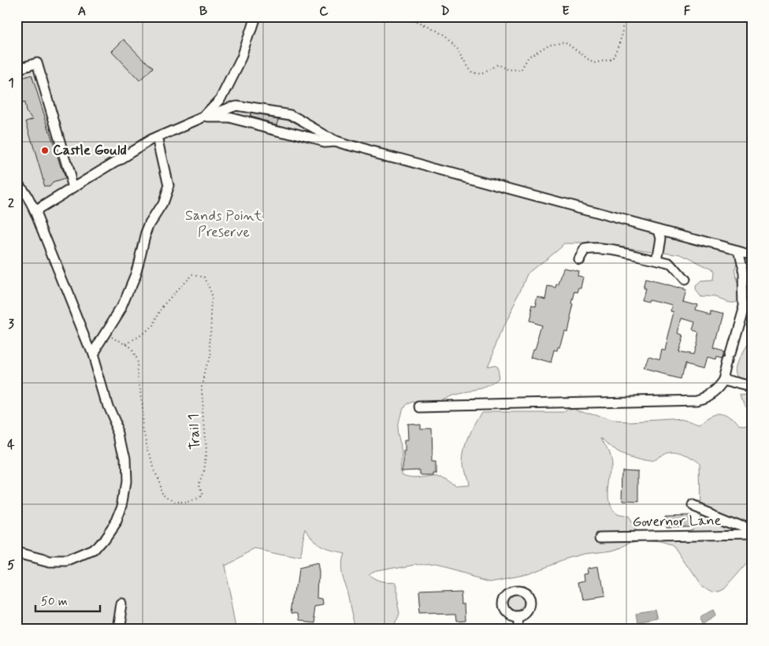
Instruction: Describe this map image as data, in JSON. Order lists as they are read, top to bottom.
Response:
{
  "streets": {
    "street": ["Governor Lane"],
    "path": ["Trail 1"]
  },
  "parks": ["Sands Point Preserve"],
  "places": ["Castle Gould"],
  "scale_bar": "50 m",
  "grid": {
    "columns": [
      "A",
      "B",
      "C",
      "D",
      "E",
      "F"
    ],
    "rows": [
      "1",
      "2",
      "3",
      "4",
      "5"
    ]
  }
}
